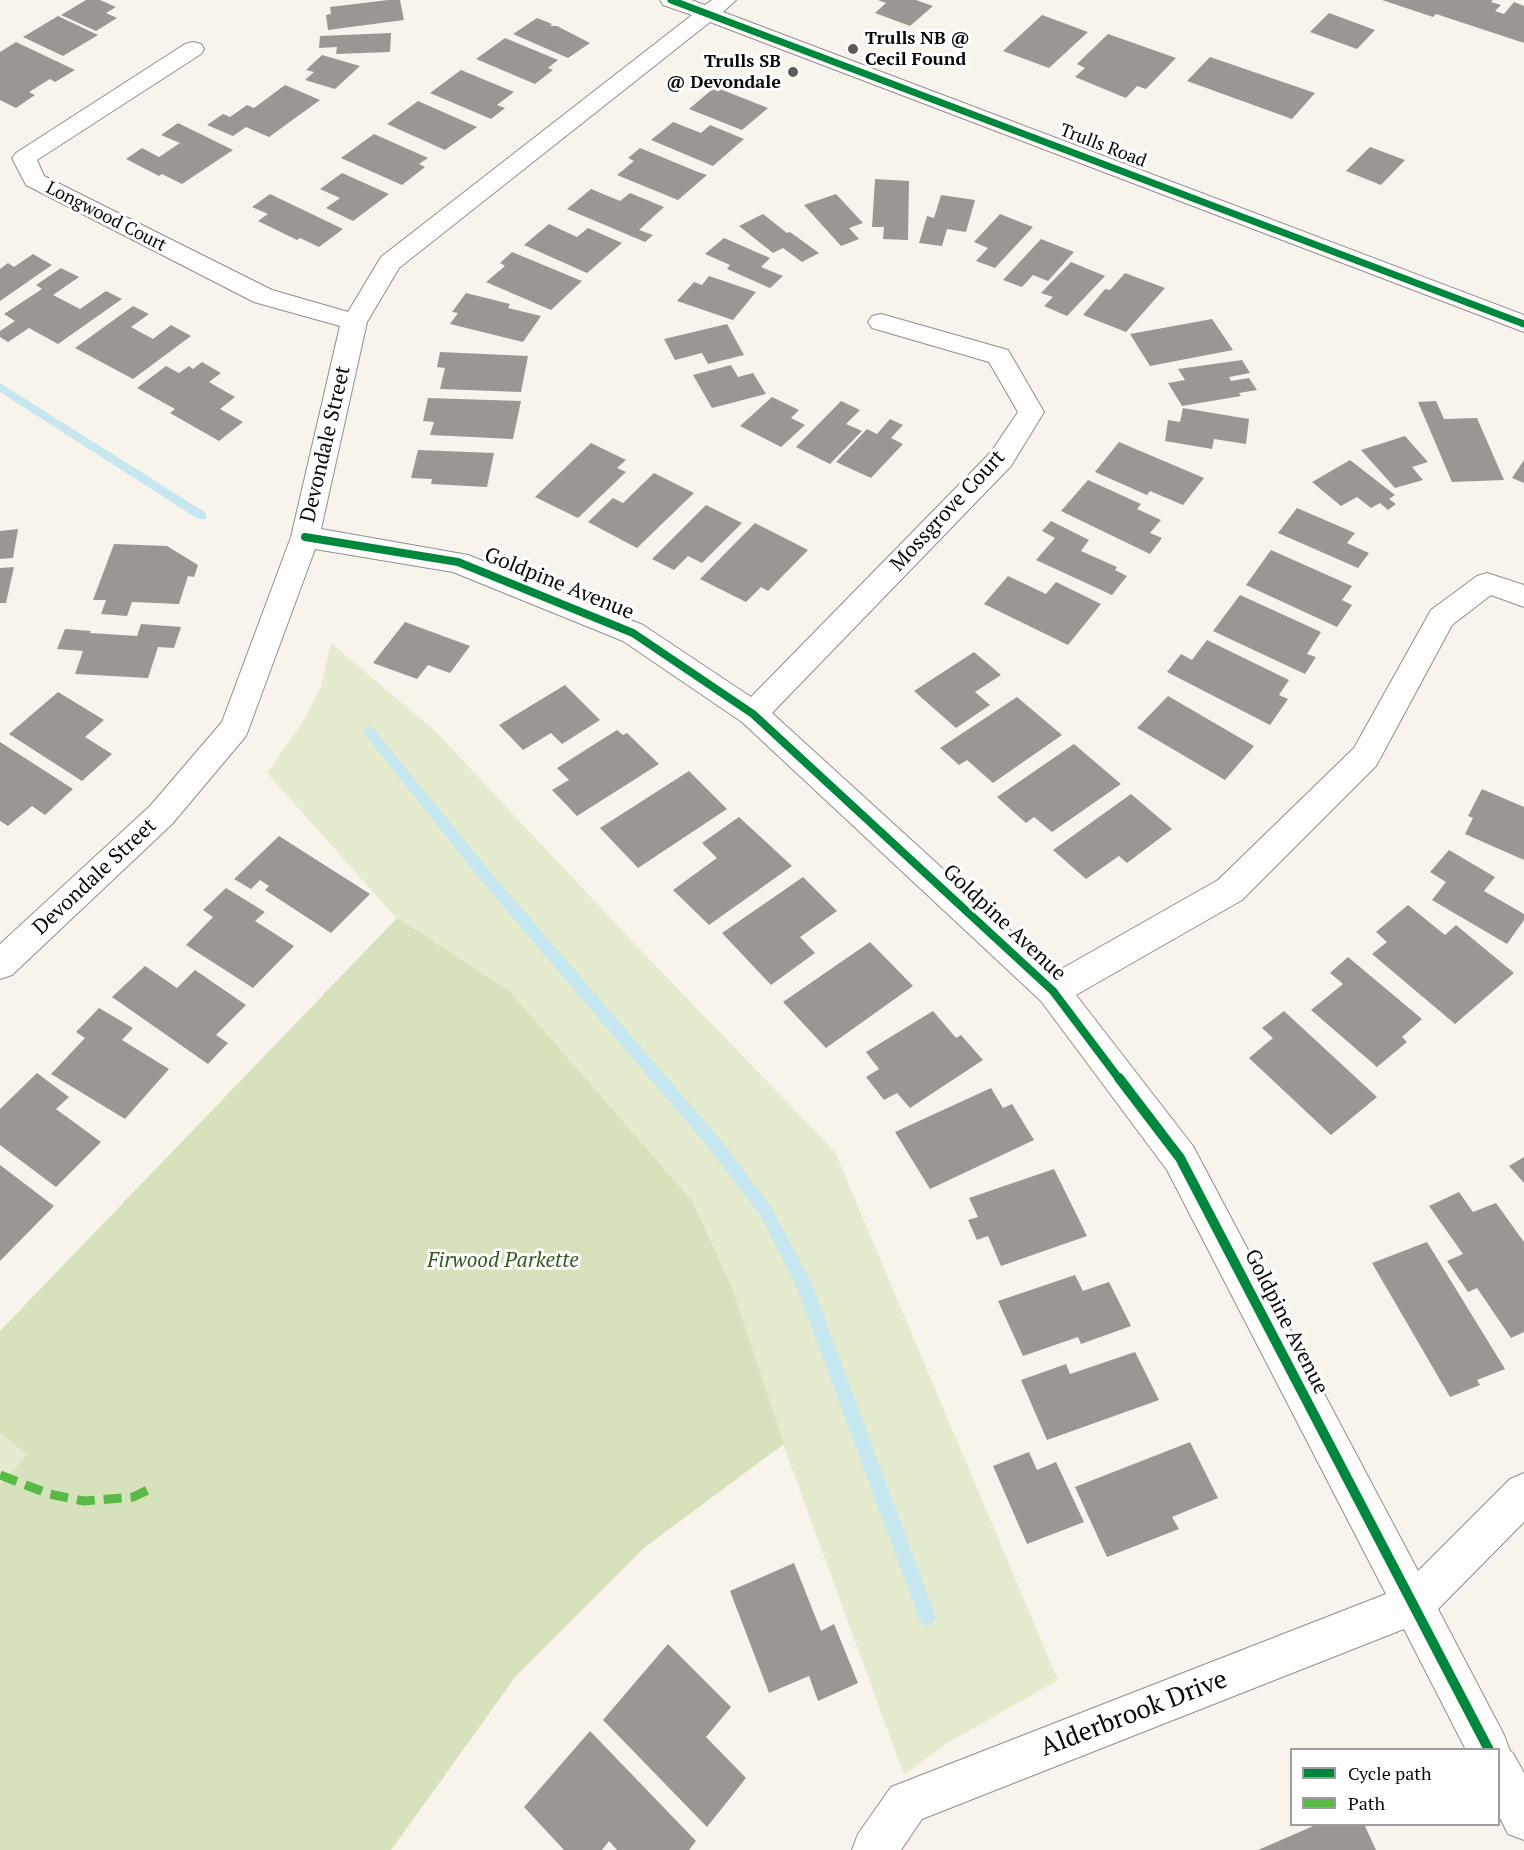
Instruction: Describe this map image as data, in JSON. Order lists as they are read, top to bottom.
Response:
{
  "streets": {
    "street": [
      "Trulls Road",
      "Longwood Court",
      "Devondale Street",
      "Mossgrove Court",
      "Goldpine Avenue",
      "Alderbrook Drive"
    ]
  },
  "crossings": [
    ["Trulls Road", "Devondale Street"],
    ["Longwood Court", "Devondale Street"],
    ["Devondale Street", "Goldpine Avenue"],
    ["Mossgrove Court", "Goldpine Avenue"],
    ["Goldpine Avenue", "Alderbrook Drive"]
  ],
  "parks": ["Firwood Parkette"],
  "places": ["Trulls NB @ Cecil Found", "Trulls SB @ Devondale"],
  "legend": ["Cycle path", "Path"]
}
